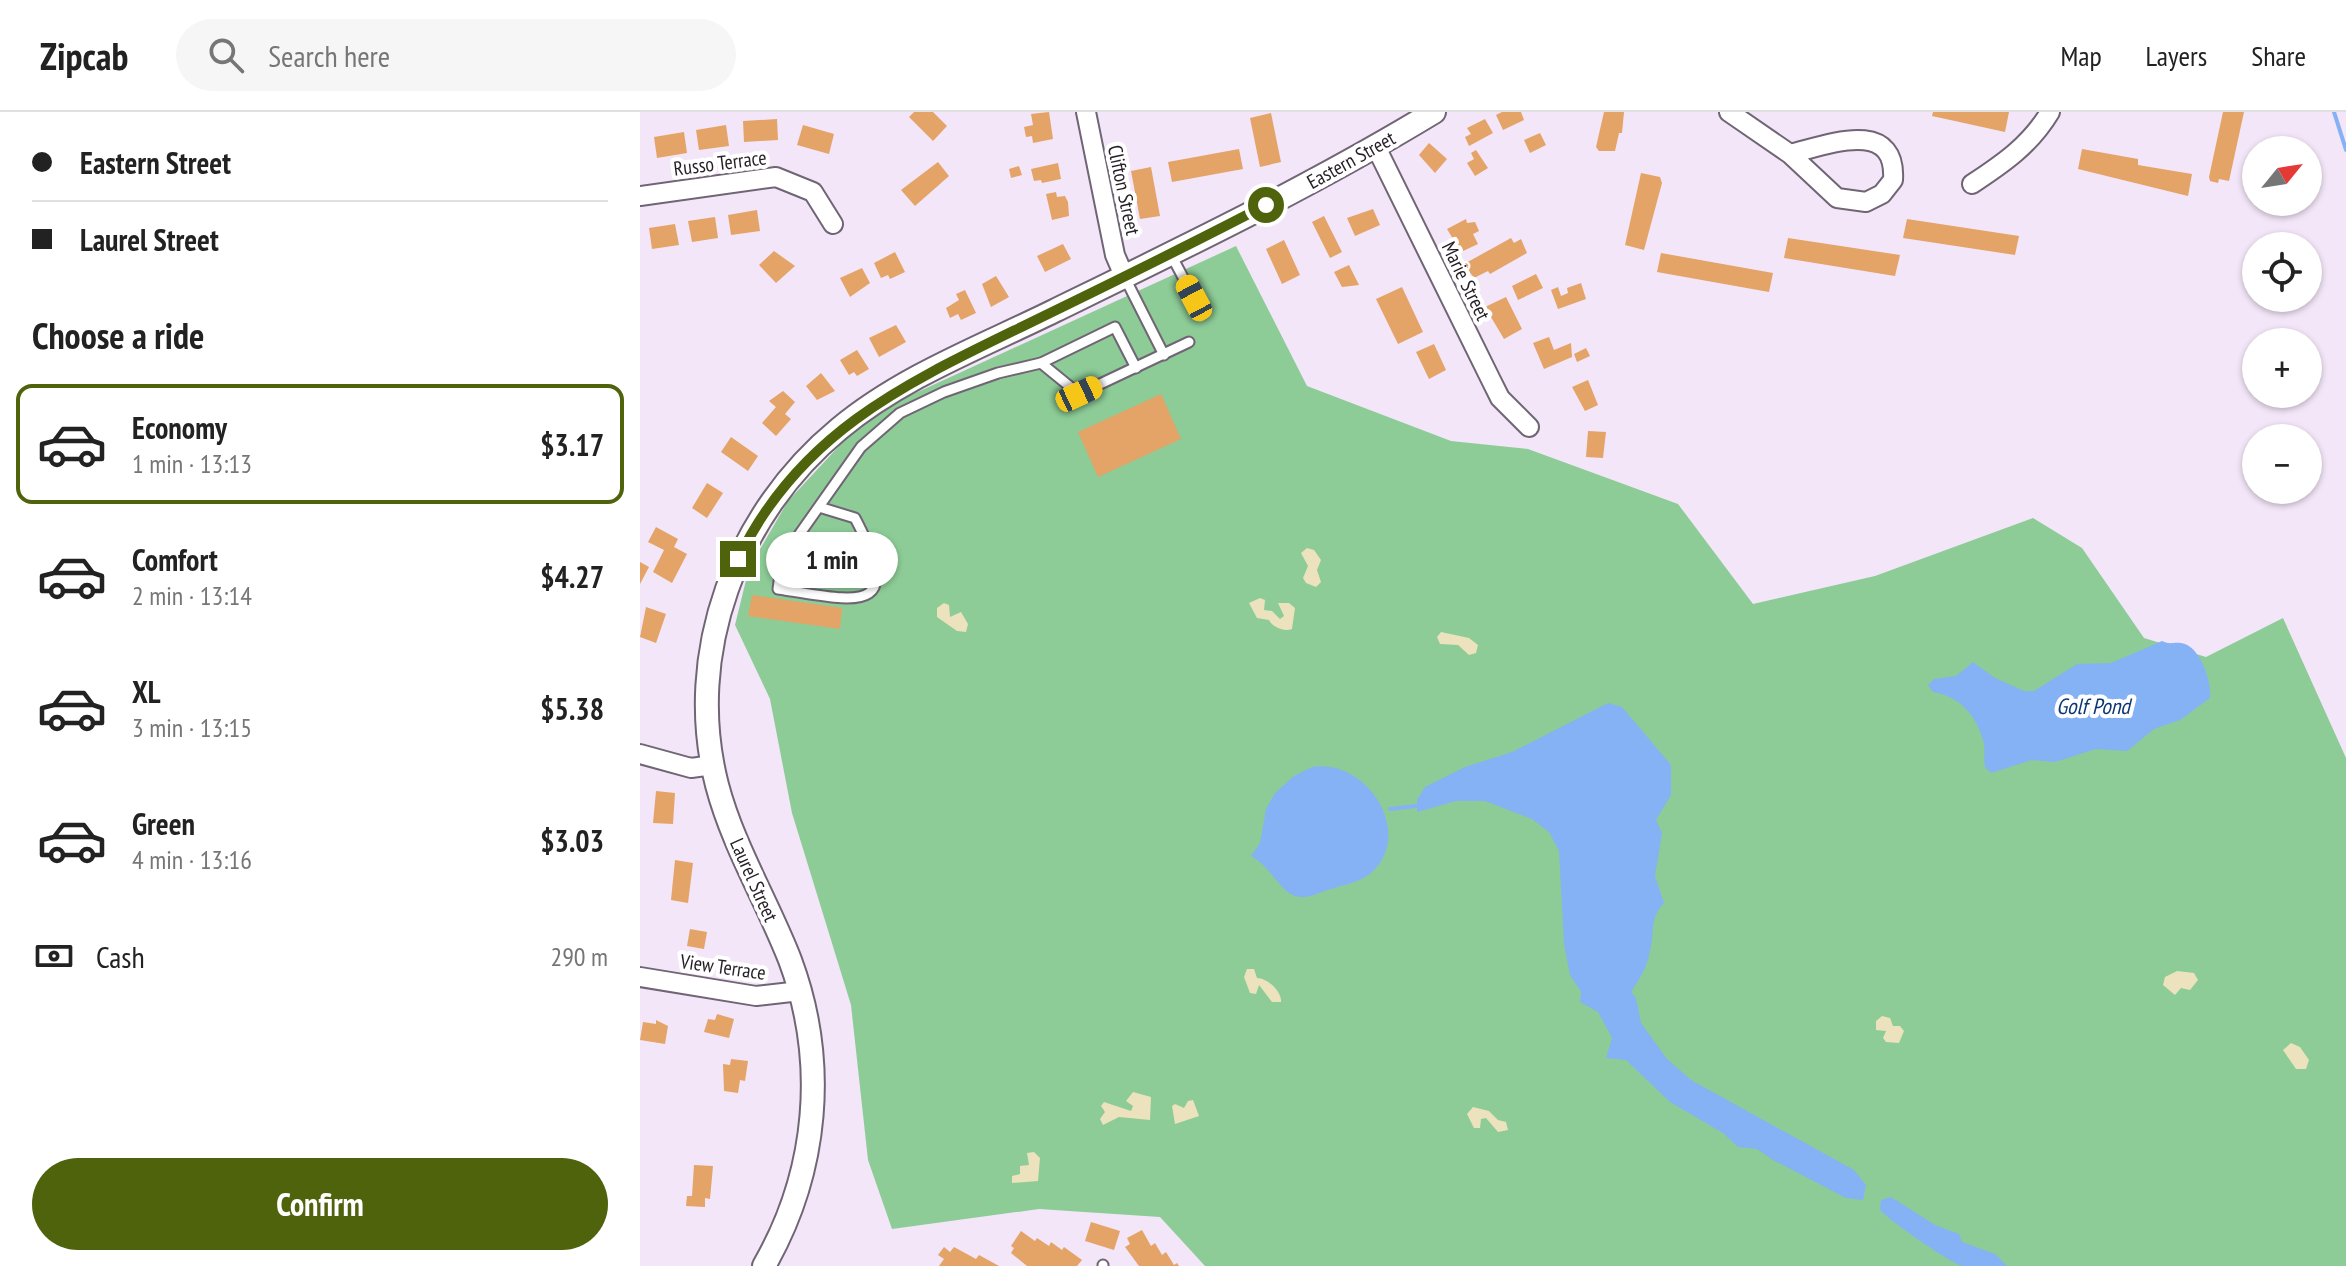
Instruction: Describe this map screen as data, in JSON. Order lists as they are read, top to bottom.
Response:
{
  "streets": {
    "street": [
      "Eastern Street",
      "Russo Terrace",
      "Clifton Street",
      "Marie Street",
      "Laurel Street",
      "View Terrace"
    ]
  },
  "crossings": [
    ["Eastern Street", "Clifton Street"],
    ["Eastern Street", "Marie Street"],
    ["Eastern Street", "Laurel Street"],
    ["Laurel Street", "View Terrace"]
  ],
  "water": ["Golf Pond"],
  "north": "top right",
  "page": {
    "header": "Zipcab",
    "search": "Search here",
    "nav": ["Map", "Layers", "Share"],
    "banner": ["Eastern Street", "Laurel Street"],
    "map_buttons": ["+", "−"],
    "heading": "Choose a ride",
    "list": [
      {
        "name": "Economy",
        "note": "1 min · 13:13",
        "value": "$3.17"
      },
      {
        "name": "Comfort",
        "note": "2 min · 13:14",
        "value": "$4.27"
      },
      {
        "name": "XL",
        "note": "3 min · 13:15",
        "value": "$5.38"
      },
      {
        "name": "Green",
        "note": "4 min · 13:16",
        "value": "$3.03"
      }
    ],
    "bubble": "1 min",
    "pay": ["Cash", "290 m"],
    "buttons": "Confirm"
  }
}
